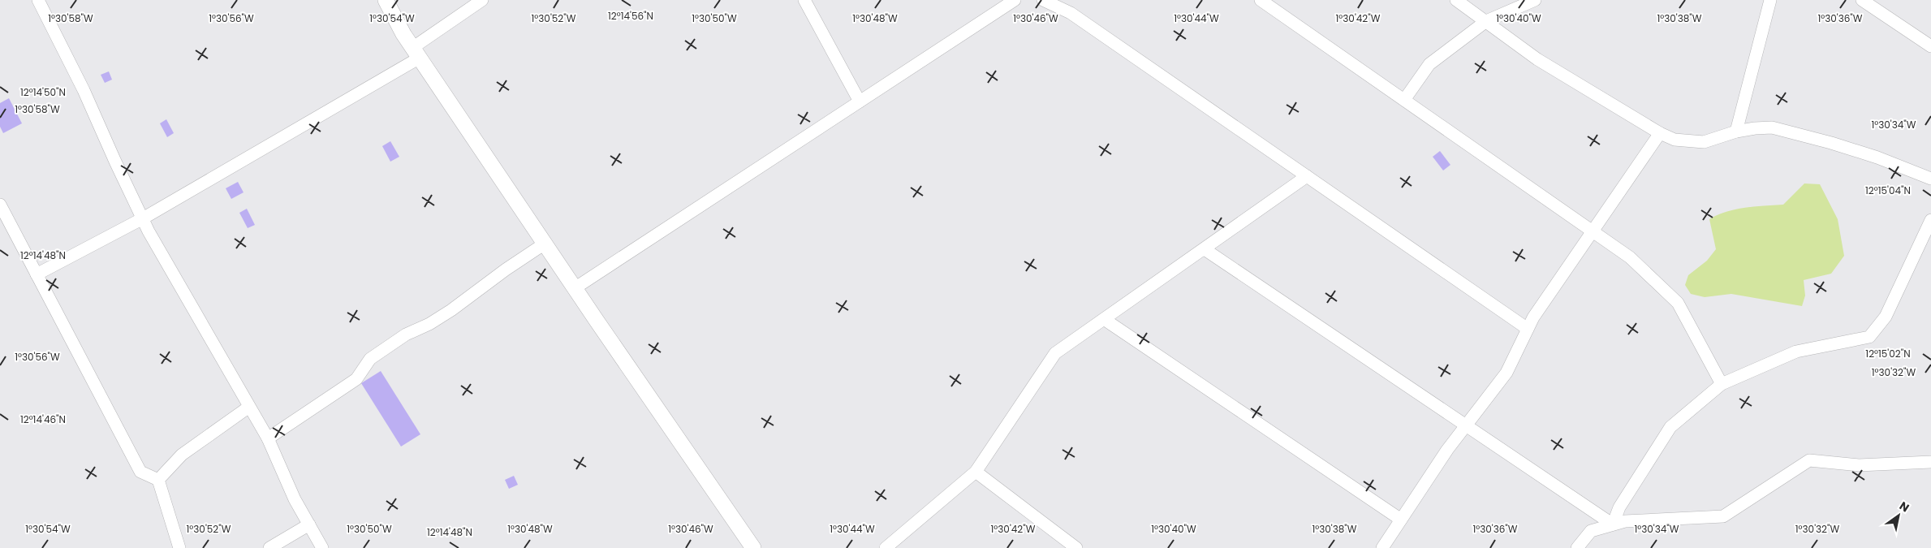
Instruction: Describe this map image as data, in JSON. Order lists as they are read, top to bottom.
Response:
{
  "north": "top right",
  "coordinates": [
    "12°14'56\"N",
    "1°30'58\"W",
    "1°30'56\"W",
    "1°30'54\"W",
    "1°30'52\"W",
    "1°30'50\"W",
    "1°30'48\"W",
    "1°30'46\"W",
    "1°30'44\"W",
    "1°30'42\"W",
    "1°30'40\"W",
    "1°30'38\"W",
    "1°30'36\"W",
    "12°14'50\"N",
    "1°30'34\"W",
    "12°15'04\"N",
    "12°14'48\"N",
    "12°15'02\"N",
    "1°30'32\"W",
    "12°14'46\"N"
  ]
}
